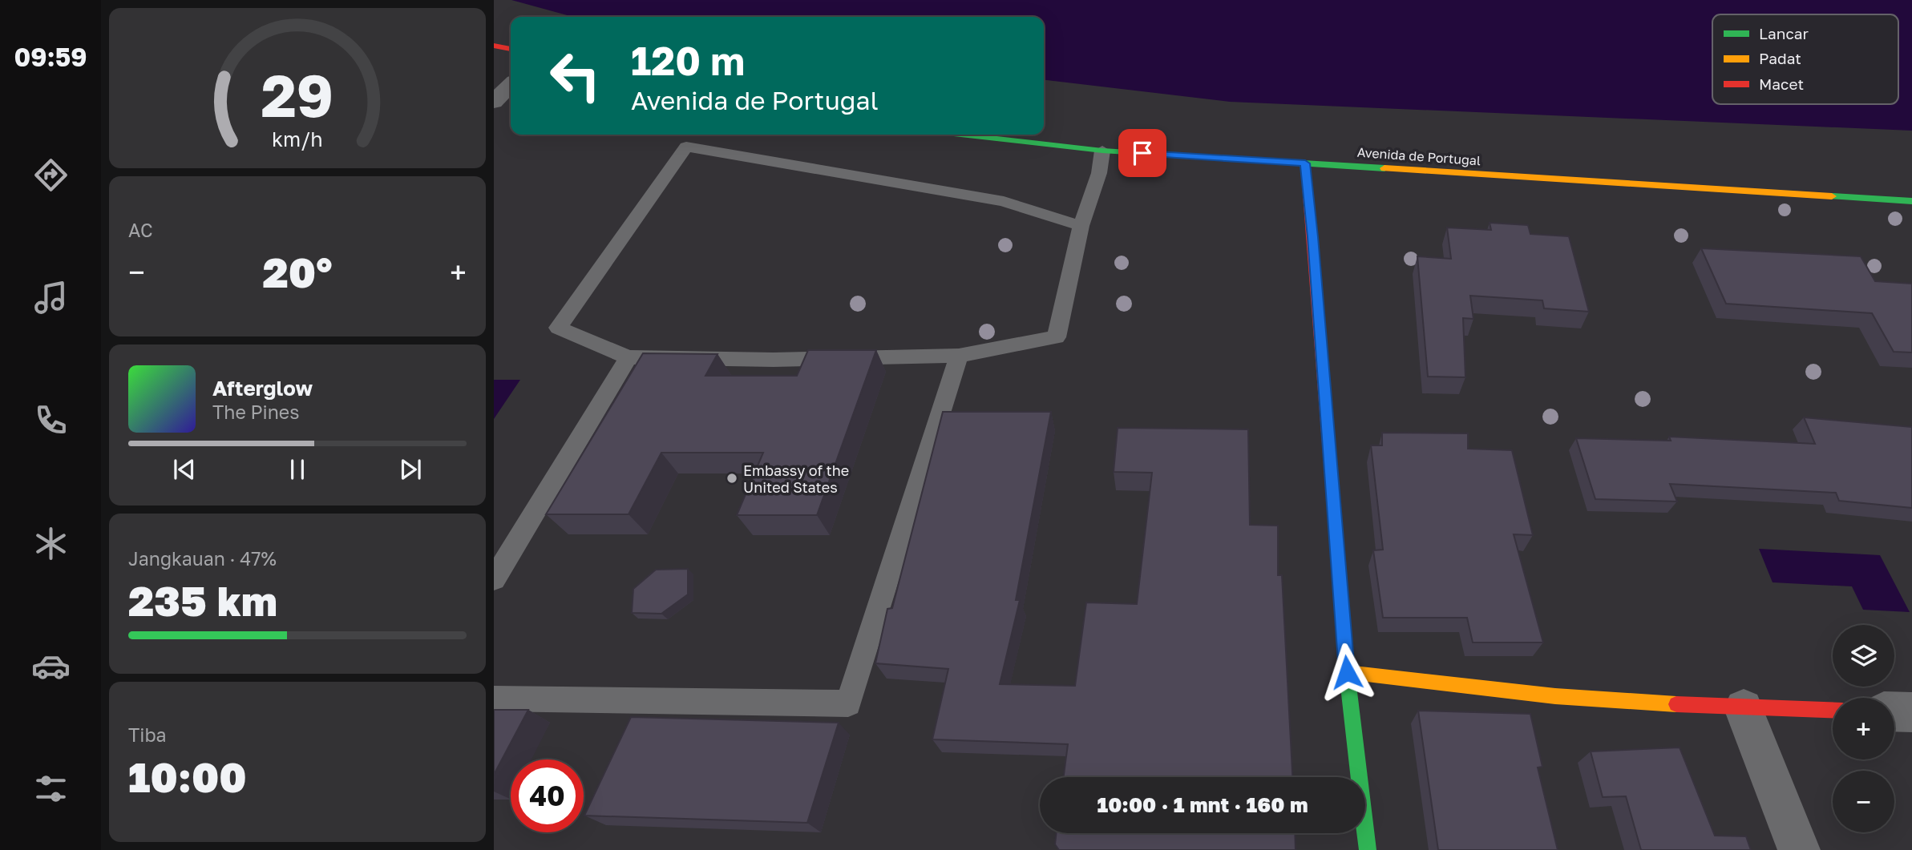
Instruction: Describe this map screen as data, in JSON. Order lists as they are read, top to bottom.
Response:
{
  "streets": {
    "main road": ["Avenida de Portugal"]
  },
  "places": ["Embassy of the United States"],
  "legend": ["Lancar", "Padat", "Macet"],
  "page": {
    "tabs": "09:59",
    "turn": ["120 m", "Avenida de Portugal"],
    "tile": [
      "AC",
      ["Jangkauan · 47%", "235 km"],
      ["Tiba", "10:00"]
    ],
    "heat": ["−", "20°", "+"],
    "song": ["Afterglow", "The Pines"],
    "map_buttons": ["+", "−"],
    "limit": "40",
    "trip": "10:00 · 1 mnt · 160 m",
    "gauge": ["29", "km/h"]
  }
}
